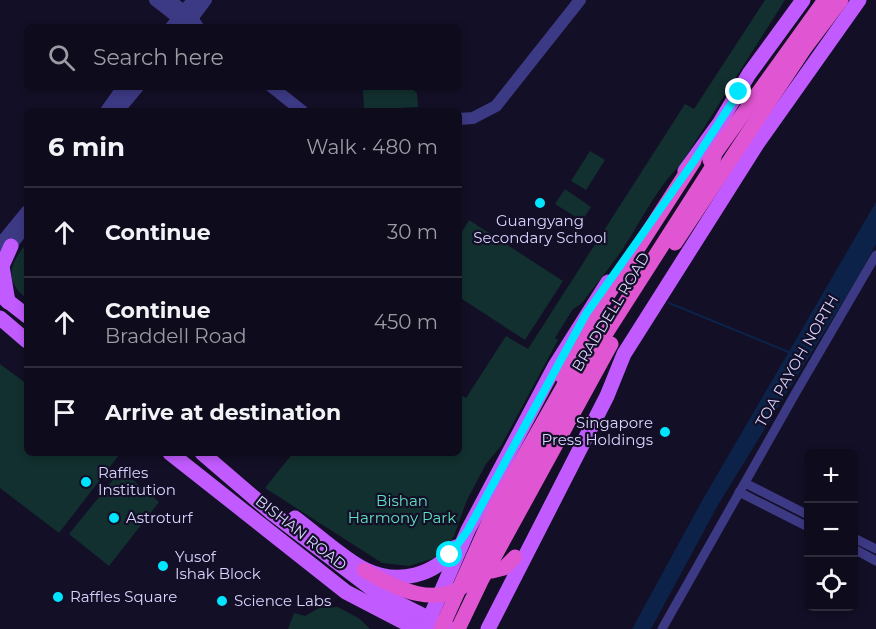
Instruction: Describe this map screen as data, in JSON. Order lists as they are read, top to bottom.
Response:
{
  "streets": {
    "highway": ["BRADDELL ROAD"],
    "main road": ["BISHAN ROAD"],
    "street": ["TOA PAYOH NORTH"]
  },
  "crossings": [
    ["BRADDELL ROAD", "BISHAN ROAD"]
  ],
  "parks": ["Bishan Harmony Park"],
  "places": [
    "Guangyang Secondary School",
    "Singapore Press Holdings",
    "Raffles Institution",
    "Astroturf",
    "Yusof Ishak Block",
    "Raffles Square",
    "Science Labs"
  ],
  "page": {
    "search": "Search here",
    "heading": ["6 min", "Walk · 480 m"],
    "list": [
      ["Continue", "30 m"],
      ["Continue", "Braddell Road", "450 m"],
      "Arrive at destination"
    ],
    "map_buttons": ["+", "−"]
  }
}
